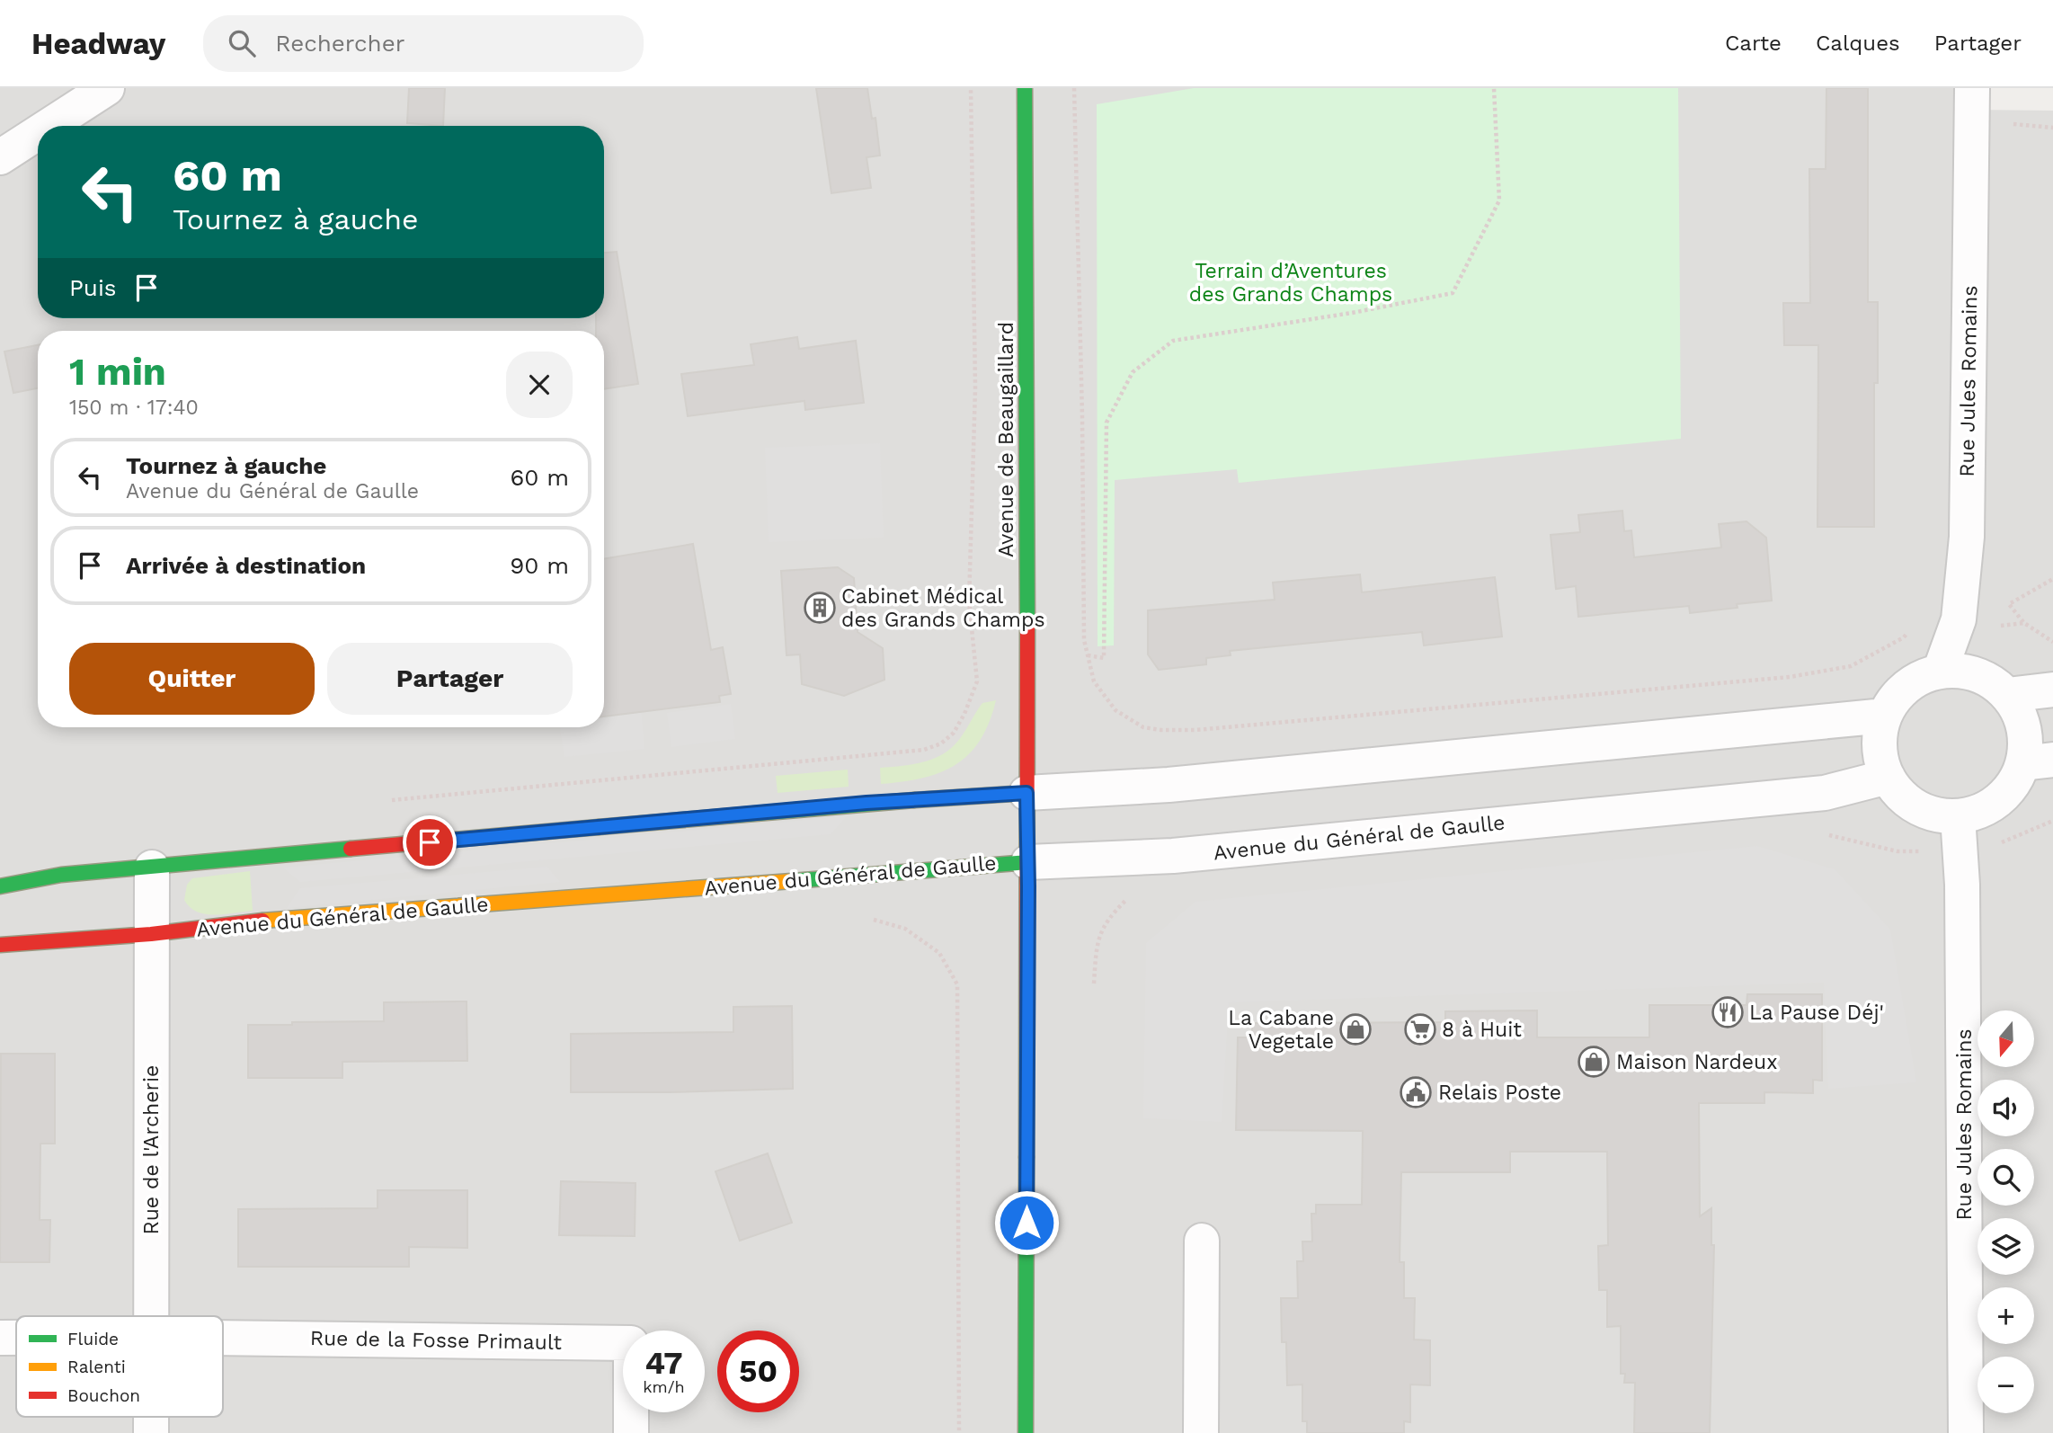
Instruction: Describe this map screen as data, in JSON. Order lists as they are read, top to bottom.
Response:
{
  "streets": {
    "street": [
      "Rue Jules Romains",
      "Avenue de Beaugaillard",
      "Avenue du Général de Gaulle",
      "Rue de l'Archerie",
      "Rue de la Fosse Primault"
    ]
  },
  "crossings": [
    ["Rue Jules Romains", "Avenue du Général de Gaulle"],
    ["Avenue de Beaugaillard", "Avenue du Général de Gaulle"],
    ["Avenue du Général de Gaulle", "Rue de l'Archerie"]
  ],
  "parks": ["Terrain d’Aventures des Grands Champs"],
  "places": {
    "building": ["Cabinet Médical des Grands Champs"],
    "restaurant": ["La Pause Déj'"],
    "shop": ["La Cabane Vegetale", "Maison Nardeux"],
    "supermarket": ["8 à Huit"],
    "public building": ["Relais Poste"]
  },
  "legend": ["Fluide", "Ralenti", "Bouchon"],
  "north": "bottom",
  "page": {
    "header": "Headway",
    "search": "Rechercher",
    "nav": ["Carte", "Calques", "Partager"],
    "turn": ["60 m", "Tournez à gauche"],
    "then": "Puis",
    "heading": ["1 min", "150 m · 17:40"],
    "list": [
      {
        "name": "Tournez à gauche",
        "note": "Avenue du Général de Gaulle",
        "value": "60 m"
      },
      {
        "name": "Arrivée à destination",
        "value": "90 m"
      }
    ],
    "buttons": ["Quitter", "Partager"],
    "map_buttons": ["+", "−"],
    "speed": "47 km/h",
    "limit": "50"
  }
}
